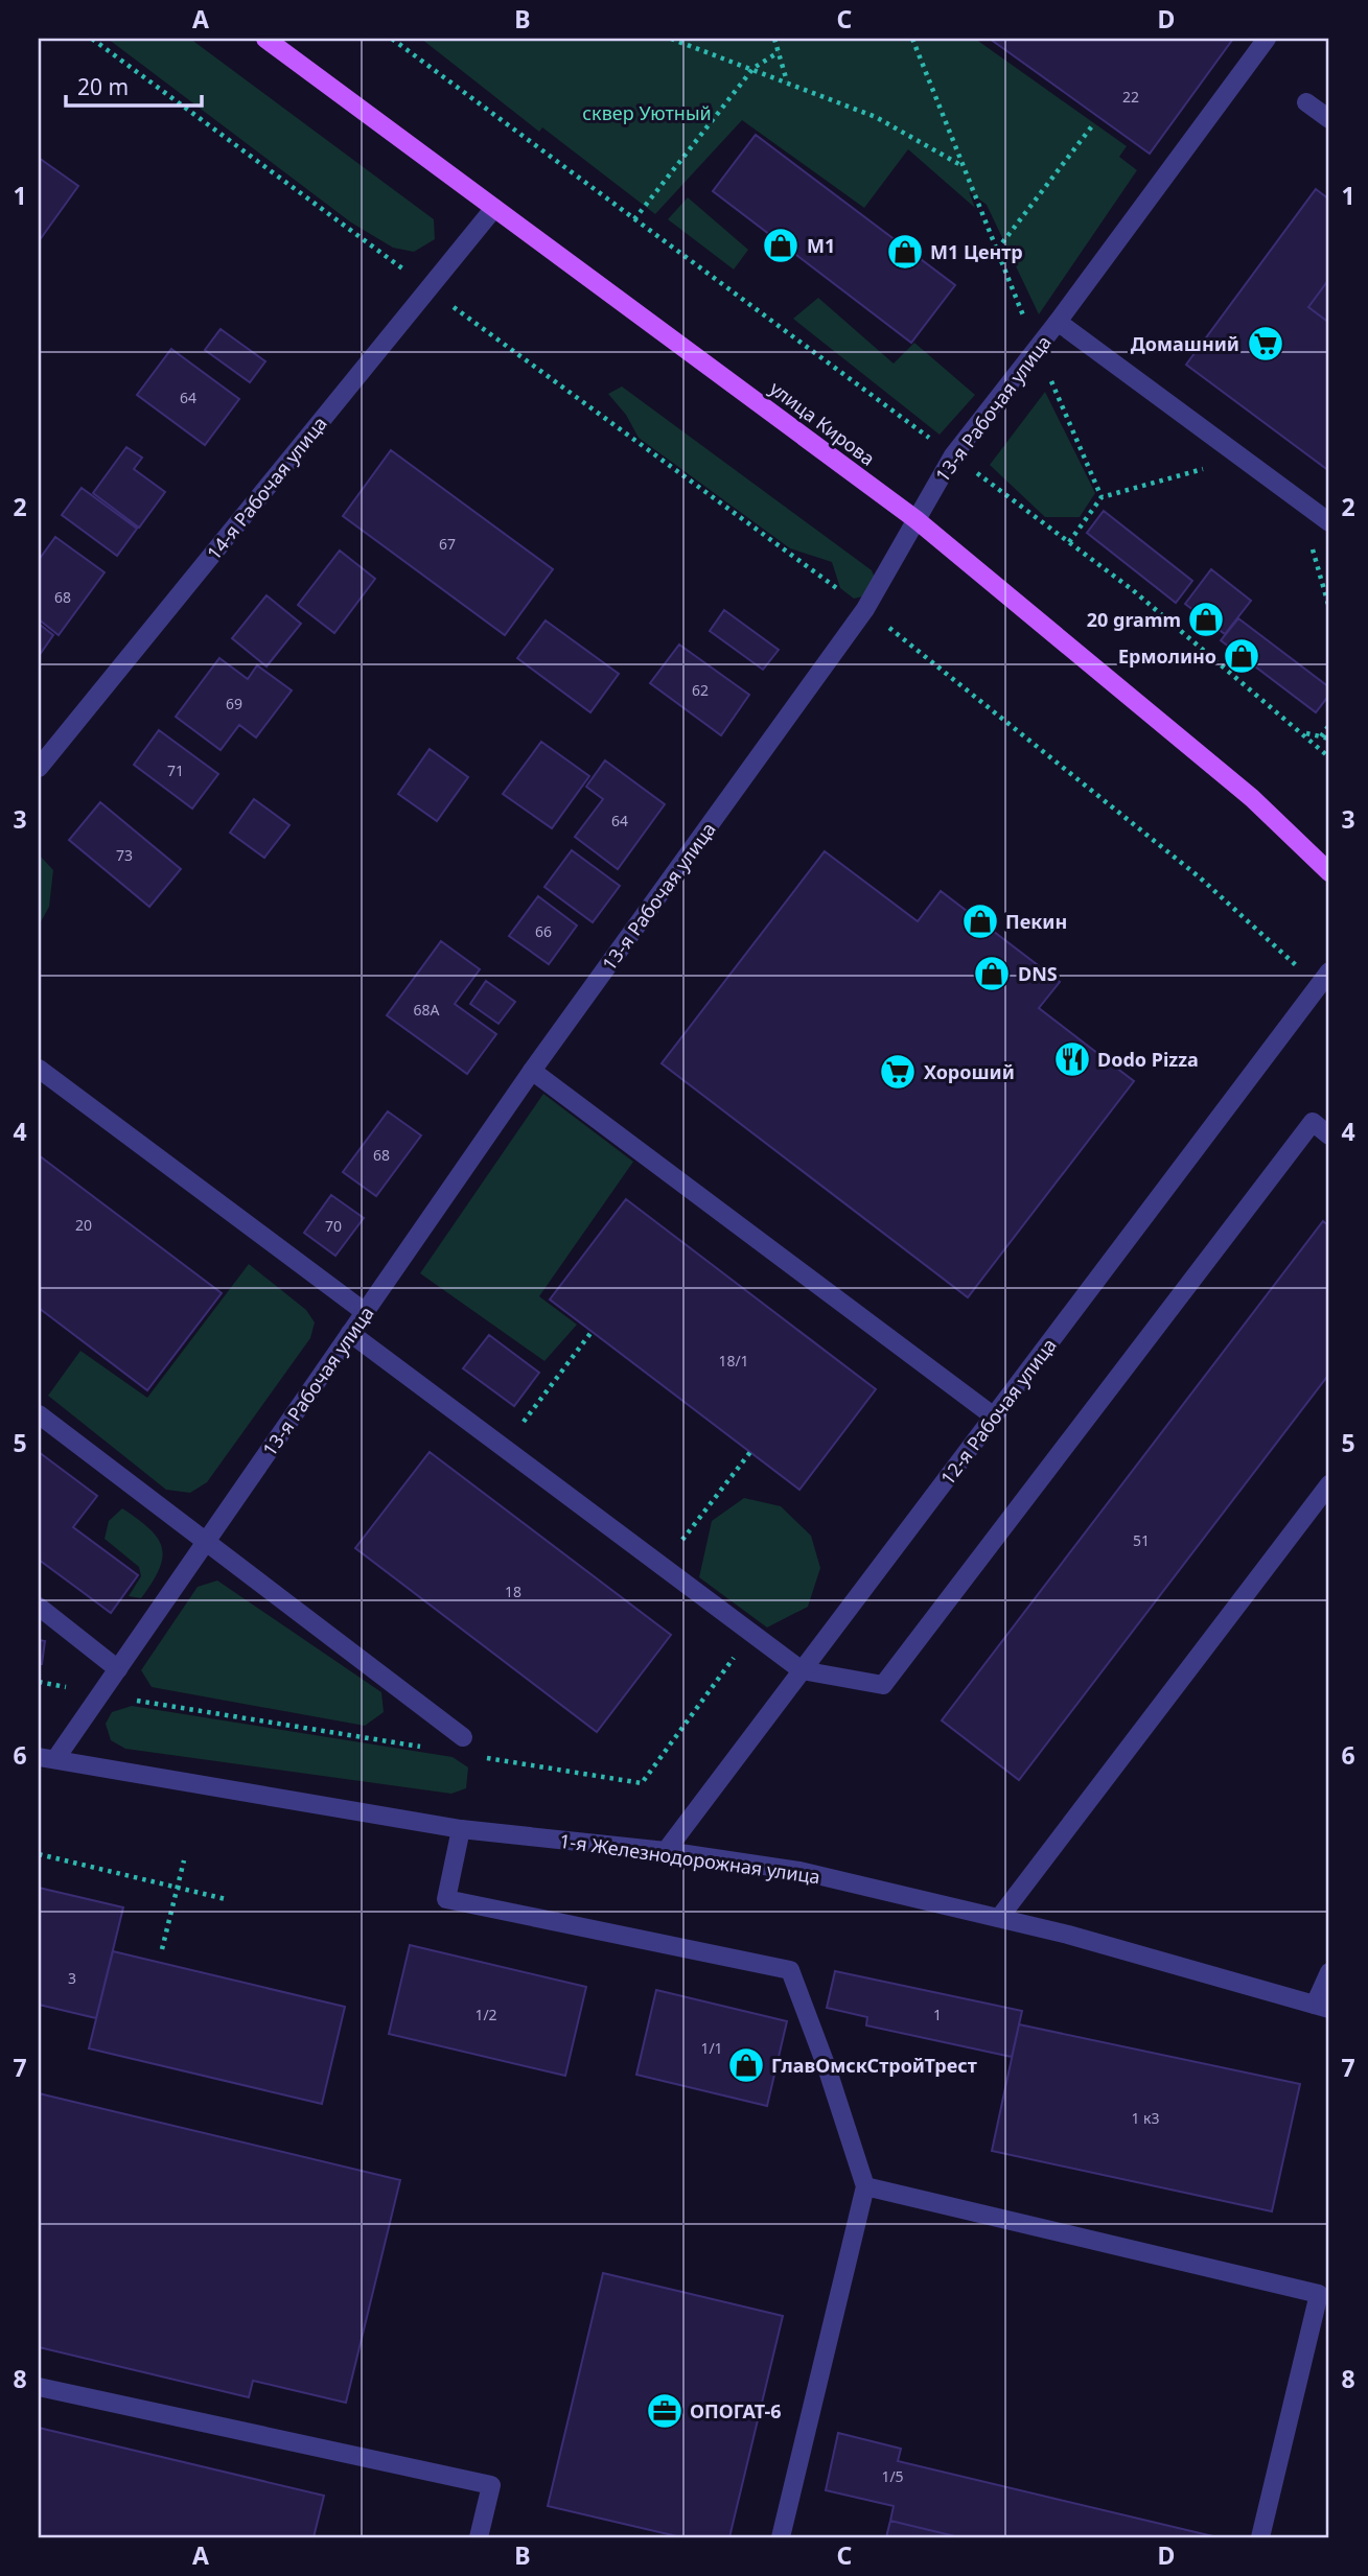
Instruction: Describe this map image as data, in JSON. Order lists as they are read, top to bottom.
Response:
{
  "streets": {
    "main road": ["улица Кирова"],
    "street": [
      "13-я Рабочая улица",
      "14-я Рабочая улица",
      "12-я Рабочая улица",
      "1-я Железнодорожная улица"
    ]
  },
  "crossings": [
    ["13-я Рабочая улица", "улица Кирова"],
    ["13-я Рабочая улица", "1-я Железнодорожная улица"],
    ["улица Кирова", "14-я Рабочая улица"],
    ["12-я Рабочая улица", "1-я Железнодорожная улица"]
  ],
  "parks": ["сквер Уютный"],
  "places": {
    "shop": [
      "М1",
      "М1 Центр",
      "20 gramm",
      "Ермолино",
      "Пекин",
      "DNS",
      "ГлавОмскСтройТрест"
    ],
    "supermarket": ["Домашний", "Хороший"],
    "restaurant": ["Dodo Pizza"],
    "office": ["ОПОГАТ-6"]
  },
  "house_numbers": [
    "22",
    "64",
    "67",
    "68",
    "62",
    "69",
    "71",
    "64",
    "73",
    "66",
    "68А",
    "68",
    "20",
    "70",
    "18/1",
    "51",
    "18",
    "3",
    "1/2",
    "1",
    "1/1",
    "1 к3",
    "1/5"
  ],
  "scale_bar": "20 m",
  "grid": {
    "columns": [
      "A",
      "B",
      "C",
      "D"
    ],
    "rows": [
      "1",
      "2",
      "3",
      "4",
      "5",
      "6",
      "7",
      "8"
    ]
  }
}
